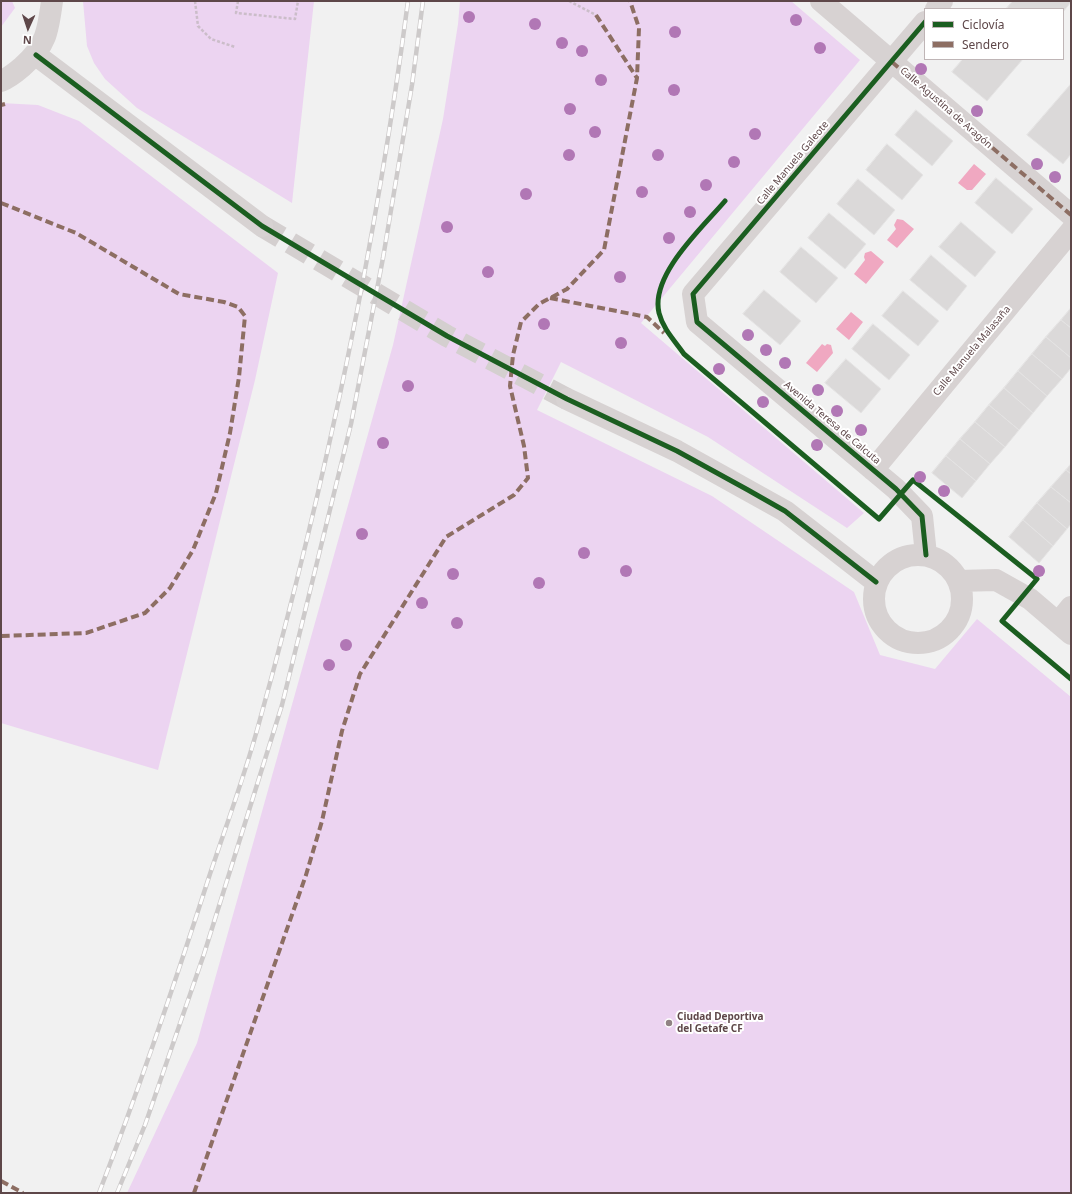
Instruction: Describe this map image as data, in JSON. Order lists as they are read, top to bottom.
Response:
{
  "streets": {
    "street": [
      "Calle Agustina de Aragón",
      "Calle Manuela Galeote",
      "Calle Manuela Malasaña",
      "Avenida Teresa de Calcuta"
    ]
  },
  "crossings": [
    ["Calle Agustina de Aragón", "Calle Manuela Galeote"],
    ["Calle Manuela Galeote", "Avenida Teresa de Calcuta"],
    ["Calle Manuela Malasaña", "Avenida Teresa de Calcuta"]
  ],
  "places": ["Ciudad Deportiva del Getafe CF"],
  "legend": ["Ciclovía", "Sendero"],
  "north": "bottom"
}
